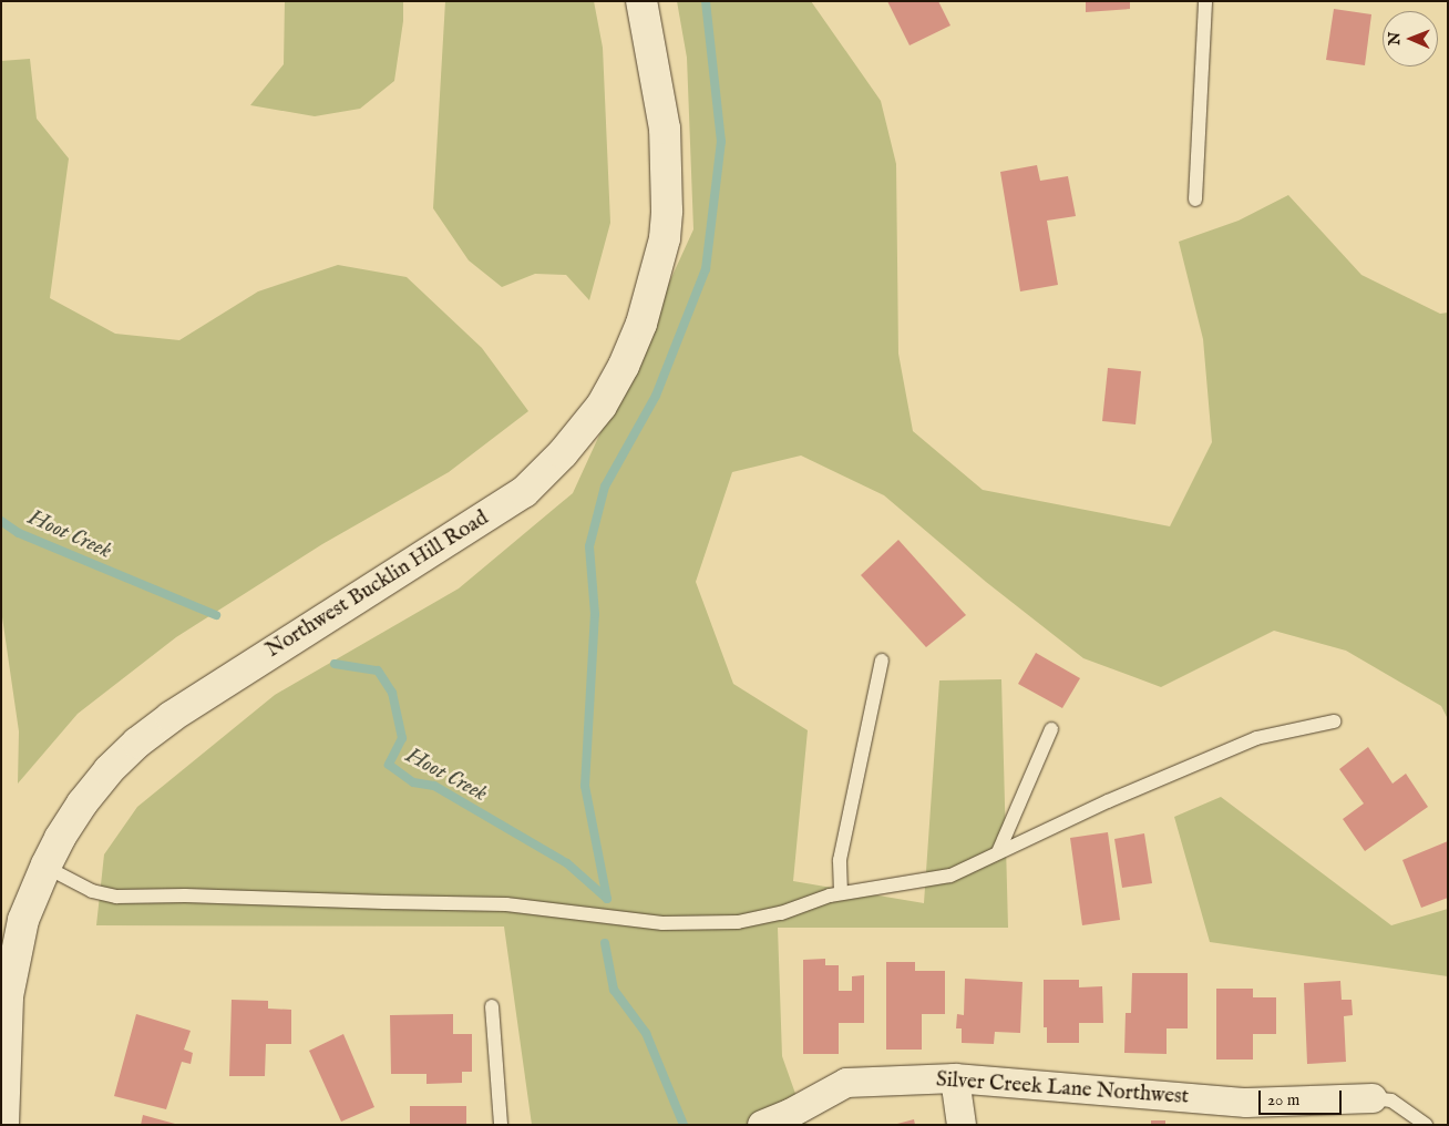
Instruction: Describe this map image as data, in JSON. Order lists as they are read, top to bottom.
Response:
{
  "streets": {
    "main road": ["Northwest Bucklin Hill Road"],
    "street": ["Silver Creek Lane Northwest"]
  },
  "water": ["Hoot Creek"],
  "scale_bar": "20 m",
  "north": "left"
}
